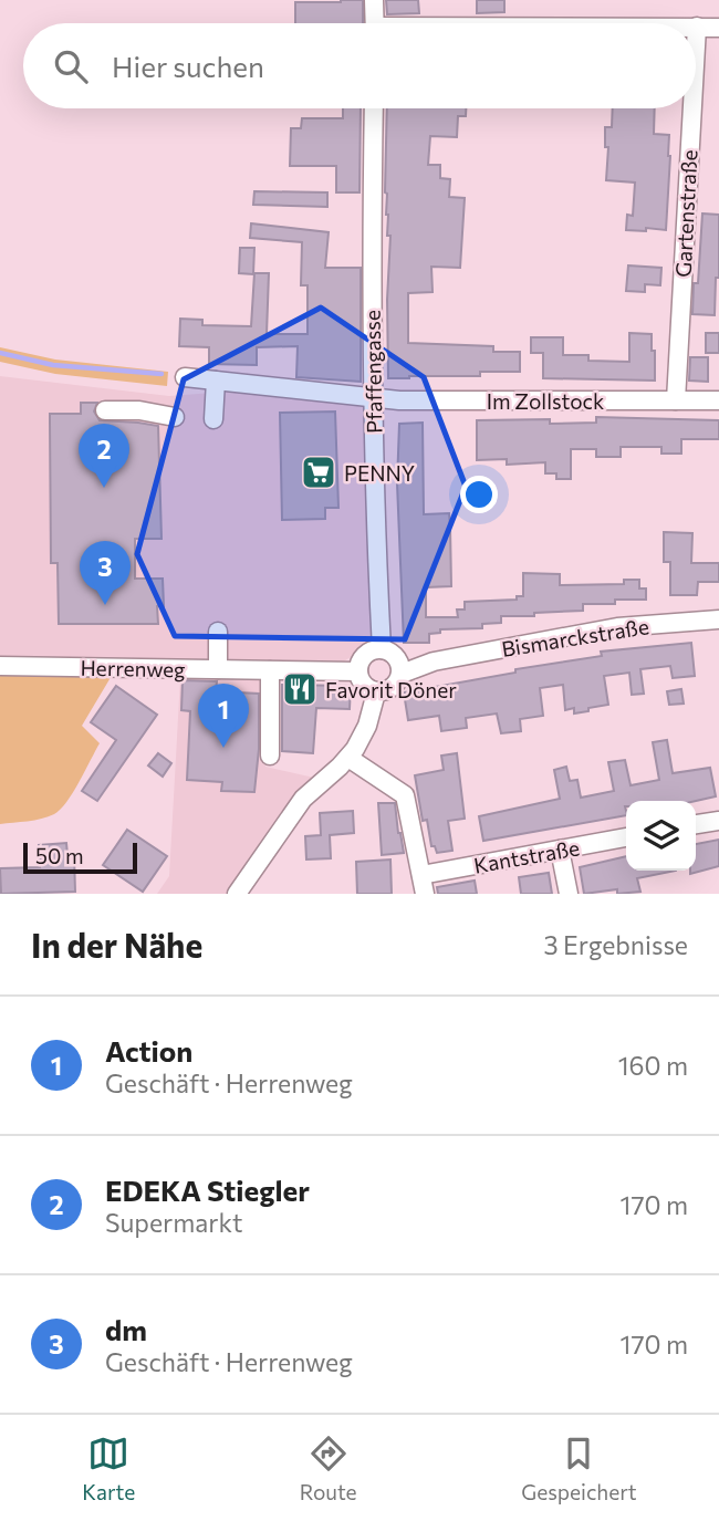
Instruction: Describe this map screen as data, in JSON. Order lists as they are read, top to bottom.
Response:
{
  "streets": {
    "street": [
      "Gartenstraße",
      "Pfaffengasse",
      "Im Zollstock",
      "Bismarckstraße",
      "Herrenweg",
      "Kantstraße"
    ]
  },
  "crossings": [
    ["Gartenstraße", "Im Zollstock"],
    ["Pfaffengasse", "Im Zollstock"],
    ["Pfaffengasse", "Bismarckstraße"],
    ["Pfaffengasse", "Herrenweg"],
    ["Bismarckstraße", "Herrenweg"]
  ],
  "places": {
    "supermarket": ["PENNY"],
    "restaurant": ["Favorit Döner"]
  },
  "scale_bar": "50 m",
  "page": {
    "search": "Hier suchen",
    "pins": ["2", "3", "1"],
    "scale": "50 m",
    "heading": ["In der Nähe", "3 Ergebnisse"],
    "list": [
      {
        "mark": "1",
        "name": "Action",
        "note": "Geschäft · Herrenweg",
        "value": "160 m"
      },
      {
        "mark": "2",
        "name": "EDEKA Stiegler",
        "note": "Supermarkt",
        "value": "170 m"
      },
      {
        "mark": "3",
        "name": "dm",
        "note": "Geschäft · Herrenweg",
        "value": "170 m"
      }
    ],
    "nav": ["Karte", "Route", "Gespeichert"]
  }
}
